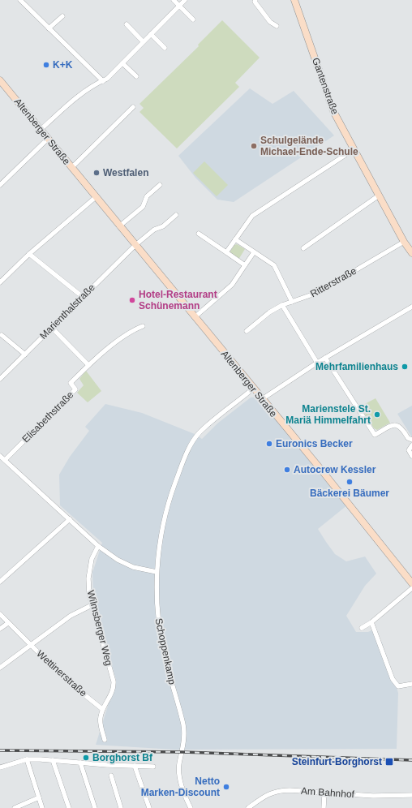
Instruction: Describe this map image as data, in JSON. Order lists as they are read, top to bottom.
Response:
{
  "streets": {
    "main road": ["Gantenstraße", "Altenberger Straße"],
    "street": [
      "Ritterstraße",
      "Marienthalstraße",
      "Elisabethstraße",
      "Wilmsberger Weg",
      "Schoppenkamp",
      "Wettinerstraße",
      "Am Bahnhof"
    ]
  },
  "crossings": [
    ["Gantenstraße", "Ritterstraße"],
    ["Altenberger Straße", "Marienthalstraße"],
    ["Altenberger Straße", "Schoppenkamp"],
    ["Wilmsberger Weg", "Wettinerstraße"]
  ],
  "places": {
    "other": [
      "K+K",
      "Schulgelände Michael-Ende-Schule",
      "Westfalen",
      "Hotel-Restaurant Schünemann",
      "Mehrfamilienhaus",
      "Marienstele St. Mariä Himmelfahrt",
      "Euronics Becker",
      "Autocrew Kessler",
      "Bäckerei Bäumer",
      "Borghorst Bf",
      "Netto Marken-Discount"
    ],
    "transit": ["Steinfurt-Borghorst"]
  }
}
